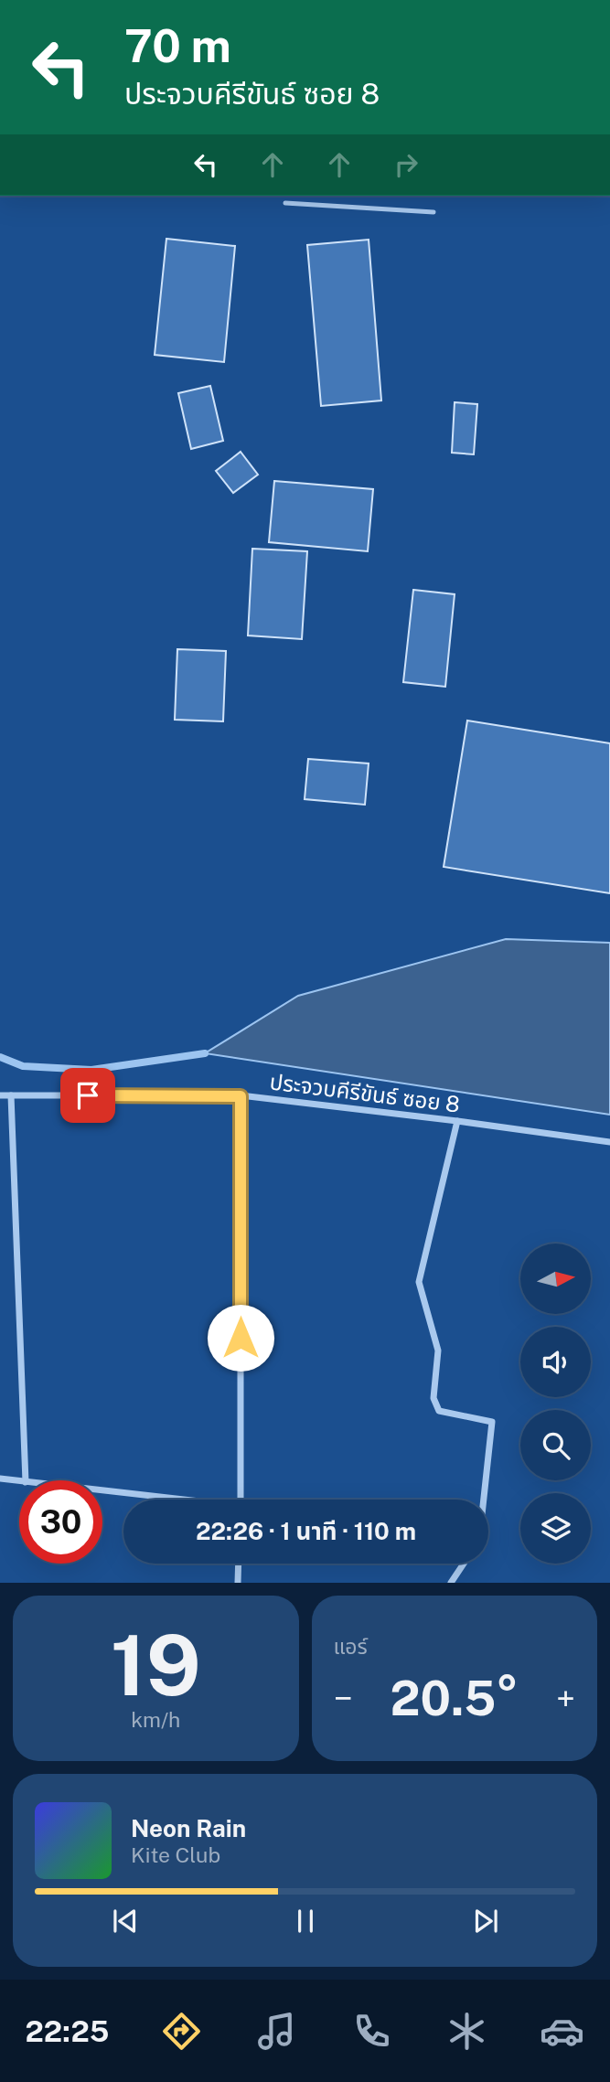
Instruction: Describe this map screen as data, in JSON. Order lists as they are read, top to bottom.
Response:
{
  "streets": {
    "street": ["ประจวบคีรีขันธ์ ซอย 8"]
  },
  "north": "right",
  "page": {
    "turn": ["70 m", "ประจวบคีรีขันธ์ ซอย 8"],
    "limit": "30",
    "trip": "22:26 · 1 นาที · 110 m",
    "tile": [
      ["19", "km/h"],
      "แอร์"
    ],
    "heat": ["−", "20.5°", "+"],
    "song": ["Neon Rain", "Kite Club"],
    "tabs": "22:25"
  }
}
